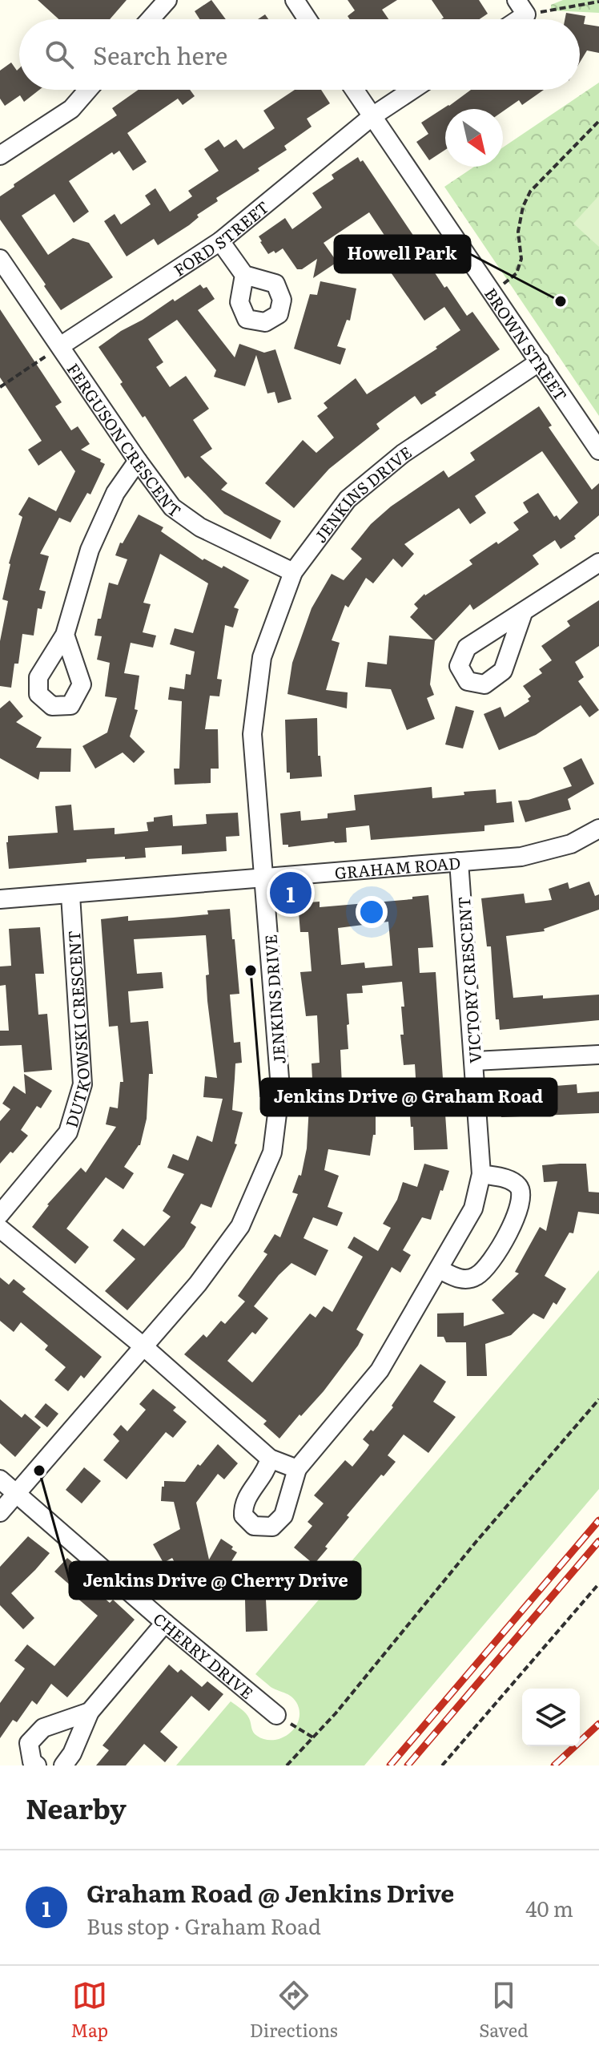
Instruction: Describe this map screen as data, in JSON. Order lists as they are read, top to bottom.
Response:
{
  "streets": {
    "street": [
      "FORD STREET",
      "BROWN STREET",
      "FERGUSON CRESCENT",
      "JENKINS DRIVE",
      "GRAHAM ROAD",
      "VICTORY CRESCENT",
      "DUTKOWSKI CRESCENT",
      "CHERRY DRIVE"
    ]
  },
  "crossings": [
    ["FORD STREET", "BROWN STREET"],
    ["FORD STREET", "FERGUSON CRESCENT"],
    ["BROWN STREET", "JENKINS DRIVE"],
    ["FERGUSON CRESCENT", "JENKINS DRIVE"],
    ["JENKINS DRIVE", "GRAHAM ROAD"],
    ["JENKINS DRIVE", "CHERRY DRIVE"],
    ["GRAHAM ROAD", "VICTORY CRESCENT"],
    ["GRAHAM ROAD", "DUTKOWSKI CRESCENT"]
  ],
  "places": ["Howell Park", "Jenkins Drive @ Graham Road", "Jenkins Drive @ Cherry Drive"],
  "north": "bottom right",
  "page": {
    "search": "Search here",
    "pins": "1",
    "heading": "Nearby",
    "list": [
      {
        "mark": "1",
        "name": "Graham Road @ Jenkins Drive",
        "note": "Bus stop · Graham Road",
        "value": "40 m"
      }
    ],
    "nav": ["Map", "Directions", "Saved"]
  }
}
